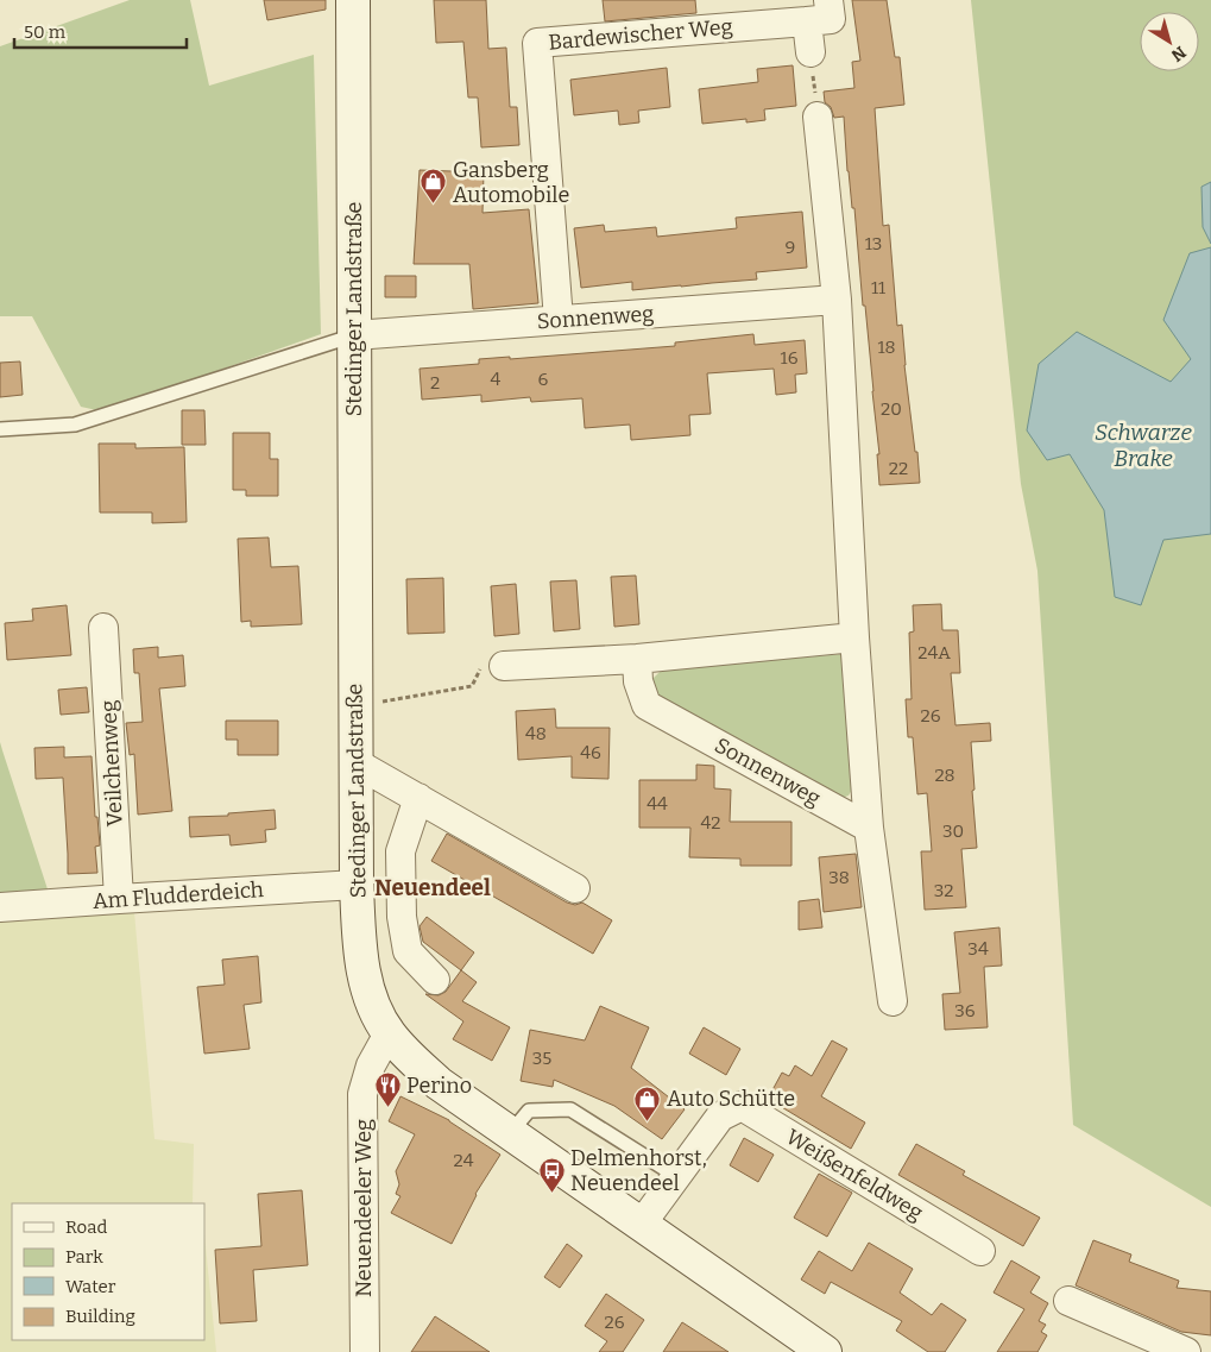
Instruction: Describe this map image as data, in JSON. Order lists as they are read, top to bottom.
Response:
{
  "streets": {
    "main road": ["Stedinger Landstraße"],
    "street": [
      "Bardewischer Weg",
      "Sonnenweg",
      "Veilchenweg",
      "Am Fludderdeich",
      "Weißenfeldweg",
      "Neuendeeler Weg"
    ]
  },
  "crossings": [
    ["Bardewischer Weg", "Sonnenweg"],
    ["Stedinger Landstraße", "Sonnenweg"],
    ["Stedinger Landstraße", "Am Fludderdeich"],
    ["Stedinger Landstraße", "Weißenfeldweg"],
    ["Stedinger Landstraße", "Neuendeeler Weg"],
    ["Veilchenweg", "Am Fludderdeich"]
  ],
  "districts": ["Neuendeel"],
  "water": ["Schwarze Brake"],
  "places": {
    "shop": ["Gansberg Automobile", "Auto Schütte"],
    "restaurant": ["Perino"],
    "bus stop": ["Delmenhorst, Neuendeel"]
  },
  "house_numbers": [
    "13",
    "9",
    "11",
    "18",
    "16",
    "4",
    "6",
    "2",
    "20",
    "22",
    "24A",
    "26",
    "48",
    "46",
    "28",
    "44",
    "42",
    "30",
    "38",
    "32",
    "34",
    "36",
    "35",
    "24",
    "26"
  ],
  "legend": [
    "Road",
    "Park",
    "Water",
    "Building"
  ],
  "scale_bar": "50 m",
  "north": "bottom right"
}
